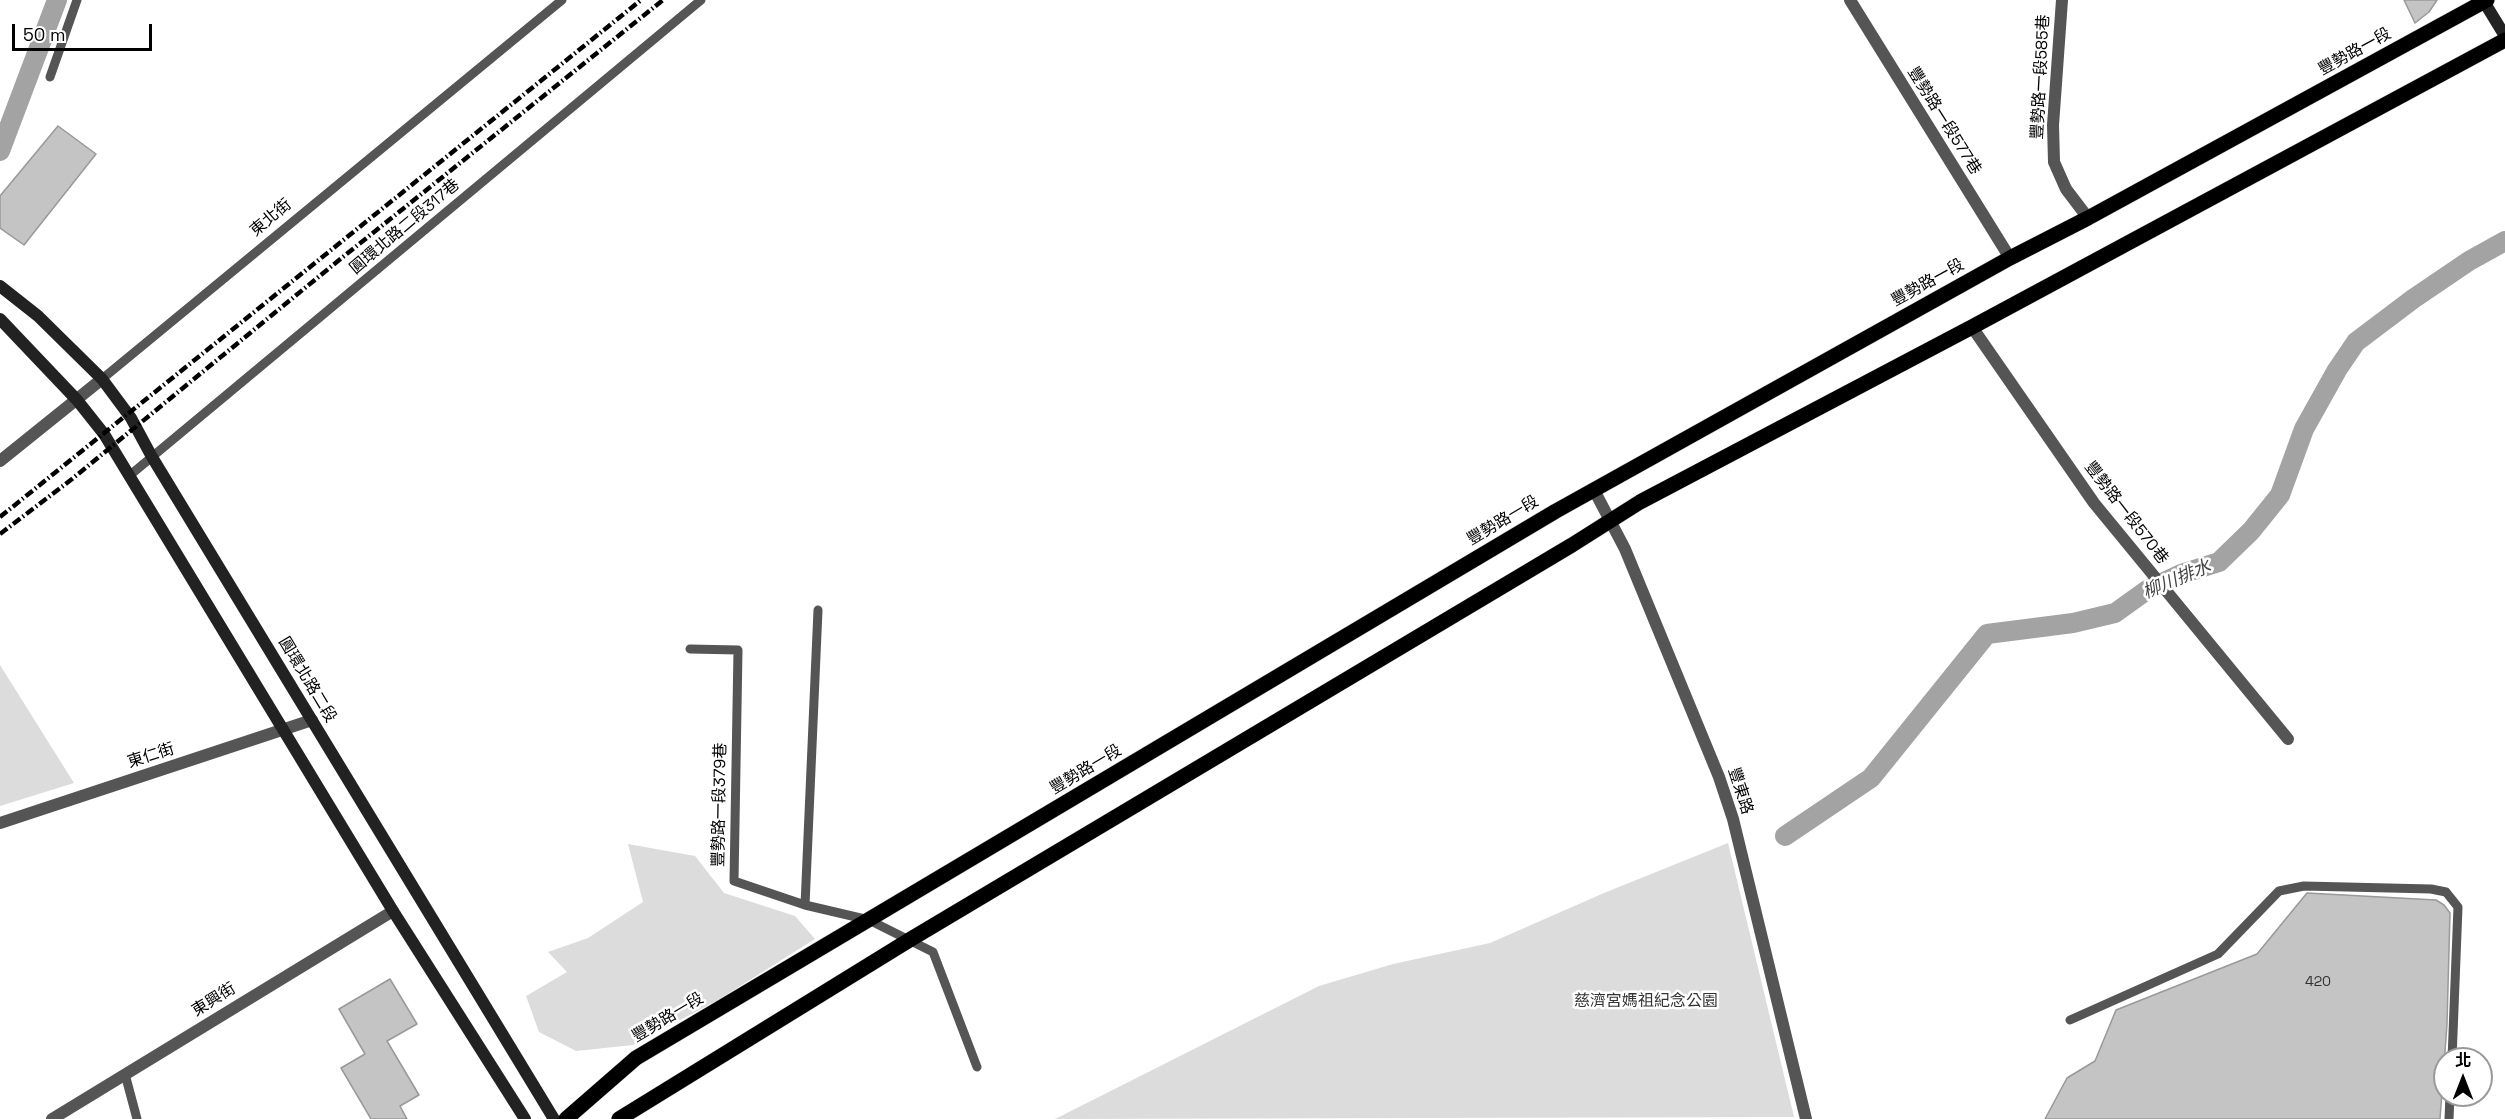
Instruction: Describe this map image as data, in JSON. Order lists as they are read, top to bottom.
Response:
{
  "streets": {
    "main road": ["豐勢路一段"],
    "street": [
      "豐勢路一段585巷",
      "豐勢路一段577巷",
      "東北街",
      "豐勢路一段570巷",
      "圓環北路二段",
      "東仁街",
      "豐東路",
      "東興街"
    ],
    "lane": ["圓環北路二段317巷", "豐勢路一段379巷"]
  },
  "crossings": [
    ["豐勢路一段", "豐勢路一段585巷"],
    ["豐勢路一段", "豐勢路一段577巷"],
    ["豐勢路一段", "豐東路"],
    ["豐勢路一段", "豐勢路一段379巷"],
    ["東北街", "圓環北路二段"],
    ["圓環北路二段317巷", "圓環北路二段"],
    ["圓環北路二段", "東仁街"]
  ],
  "water": ["柳川排水"],
  "parks": ["慈濟宮媽祖紀念公園"],
  "house_numbers": ["420"],
  "scale_bar": "50 m",
  "north": "top"
}
